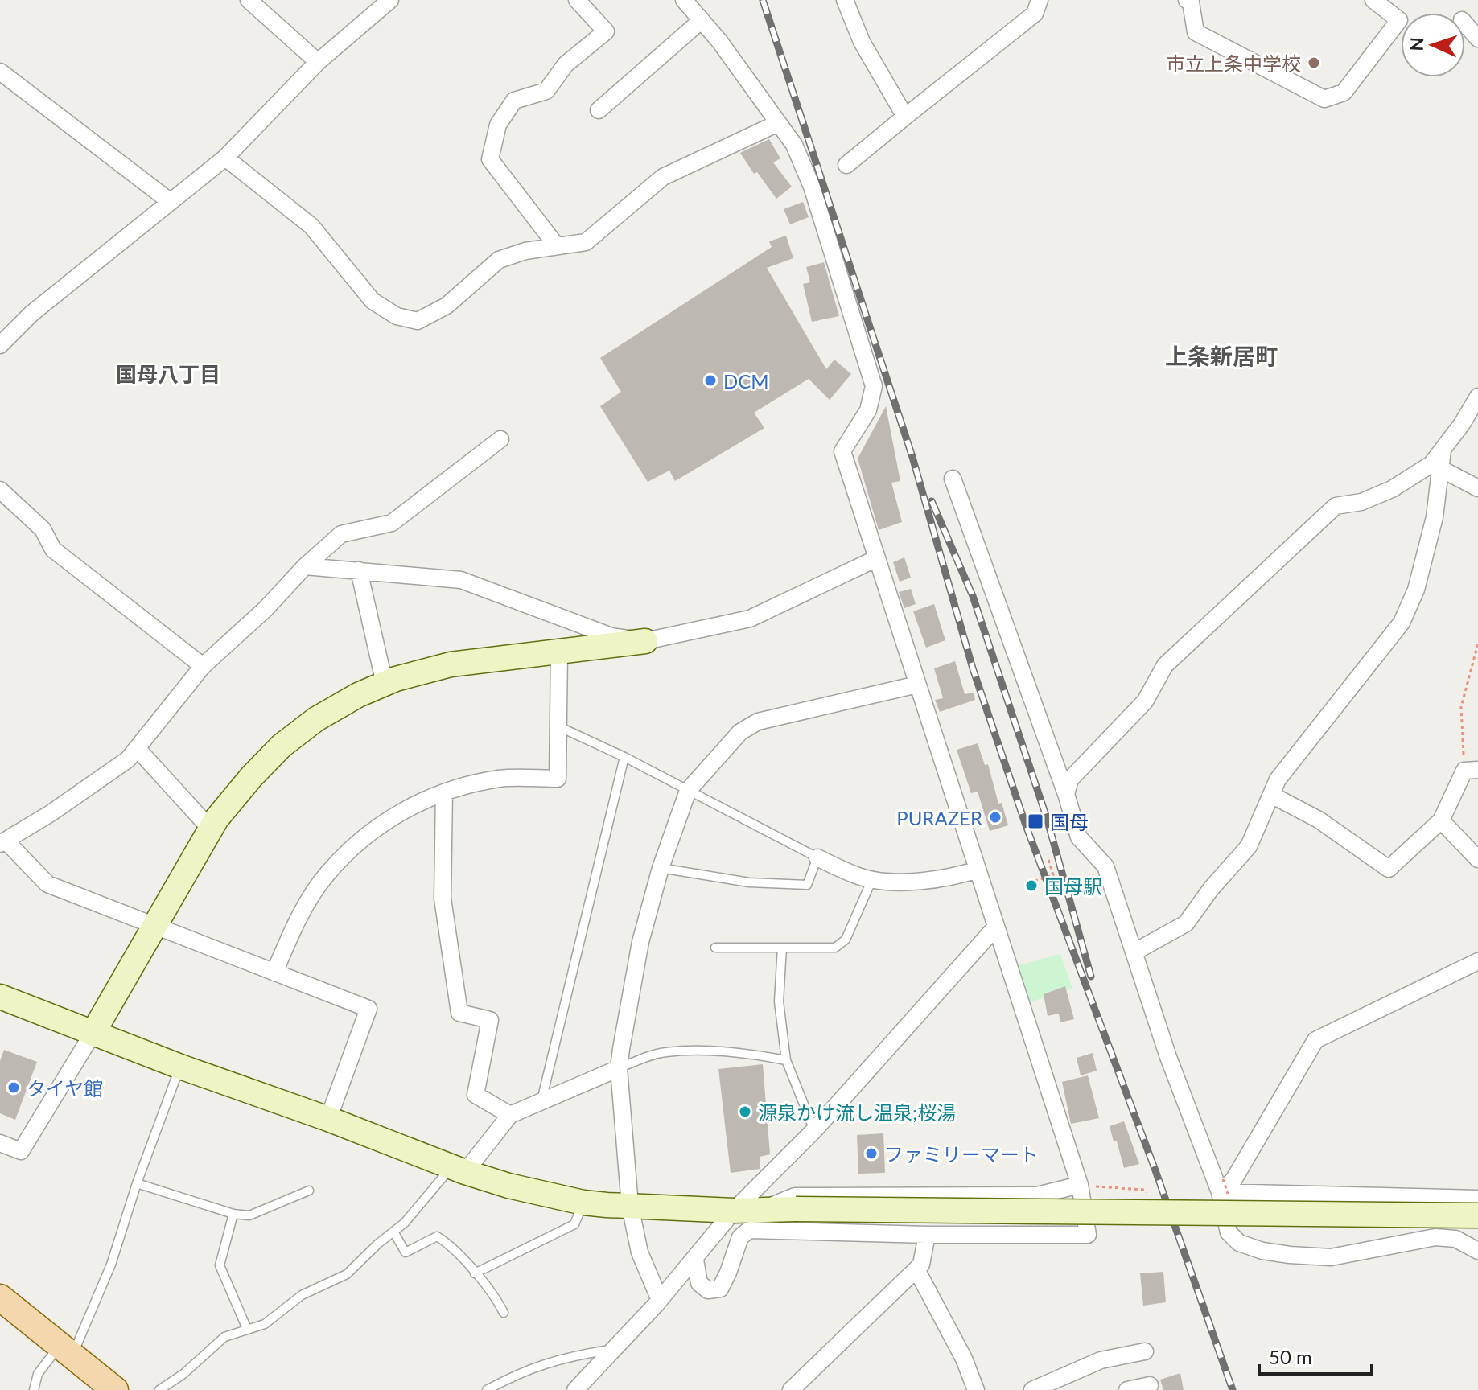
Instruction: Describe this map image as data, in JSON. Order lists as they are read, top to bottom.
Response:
{
  "districts": ["上条新居町", "国母八丁目"],
  "places": {
    "other": [
      "市立上条中学校",
      "DCM",
      "PURAZER",
      "国母駅",
      "タイヤ館",
      "源泉かけ流し温泉;桜湯",
      "ファミリーマート"
    ],
    "transit": ["国母"]
  },
  "scale_bar": "50 m",
  "north": "left"
}
